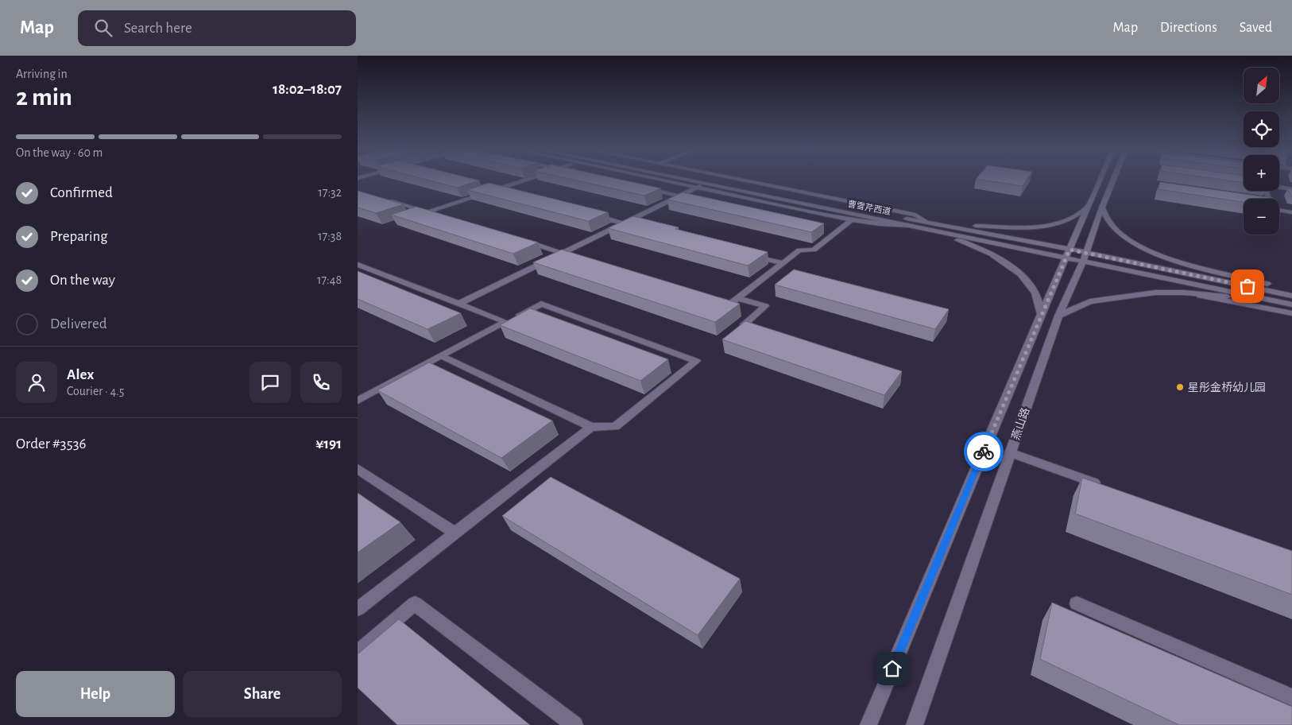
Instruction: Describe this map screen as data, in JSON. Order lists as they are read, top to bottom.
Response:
{
  "streets": {
    "main road": ["曹雪芹西道", "燕山路"]
  },
  "crossings": [
    ["曹雪芹西道", "燕山路"]
  ],
  "places": ["星彤金桥幼儿园"],
  "north": "top right",
  "page": {
    "header": "Map",
    "search": "Search here",
    "nav": ["Map", "Directions", "Saved"],
    "heading": ["2 min", "Arriving in", "18:02–18:07"],
    "panel": [
      "Alex",
      "Courier · 4.5",
      "Order #3536",
      "¥191"
    ],
    "map_buttons": ["+", "−"],
    "bar": "On the way · 60 m",
    "list": [
      ["Confirmed", "17:32"],
      ["Preparing", "17:38"],
      ["On the way", "17:48"],
      "Delivered"
    ],
    "buttons": ["Help", "Share"]
  }
}
